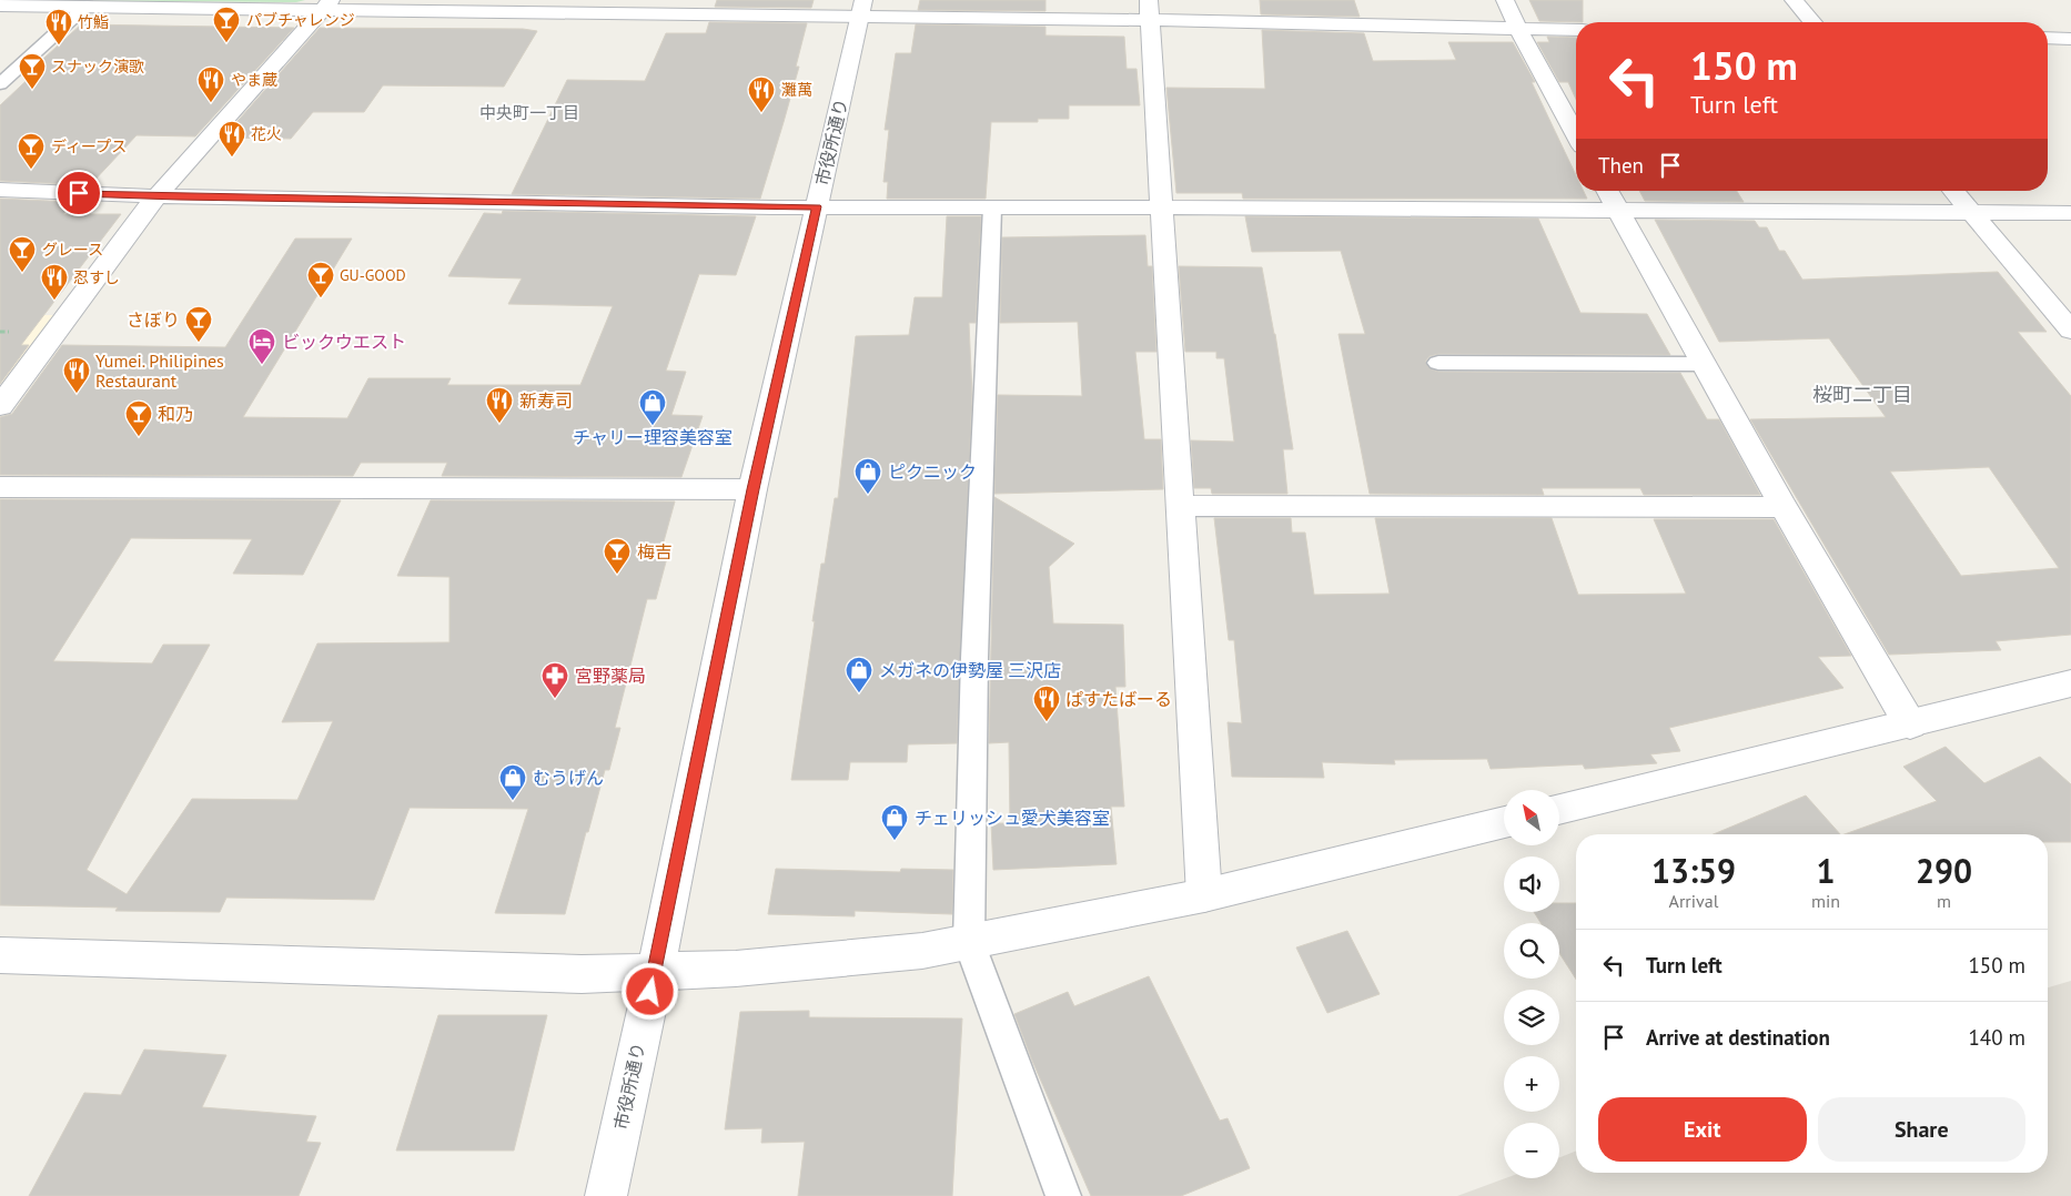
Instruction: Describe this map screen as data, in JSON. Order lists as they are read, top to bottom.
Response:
{
  "streets": {
    "street": ["市役所通り"]
  },
  "districts": ["中央町一丁目", "桜町二丁目"],
  "places": {
    "bar": [
      "パブチャレンジ",
      "スナック演歌",
      "ディープス",
      "グレース",
      "GU-GOOD",
      "さぼり",
      "和乃",
      "梅吉"
    ],
    "restaurant": [
      "竹鮨",
      "やま蔵",
      "灘萬",
      "花火",
      "忍すし",
      "Yumei. Philipines Restaurant",
      "新寿司",
      "ぱすたばーる"
    ],
    "hotel": ["ビックウエスト"],
    "shop": [
      "チャリー理容美容室",
      "ピクニック",
      "メガネの伊勢屋 三沢店",
      "むうげん",
      "チェリッシュ愛犬美容室"
    ],
    "pharmacy": ["宮野薬局"]
  },
  "north": "top left",
  "page": {
    "turn": ["150 m", "Turn left"],
    "then": "Then",
    "map_buttons": ["+", "−"],
    "eta": [
      "13:59",
      "Arrival",
      "1",
      "min",
      "290",
      "m"
    ],
    "list": [
      {
        "name": "Turn left",
        "value": "150 m"
      },
      {
        "name": "Arrive at destination",
        "value": "140 m"
      }
    ],
    "buttons": ["Exit", "Share"]
  }
}
